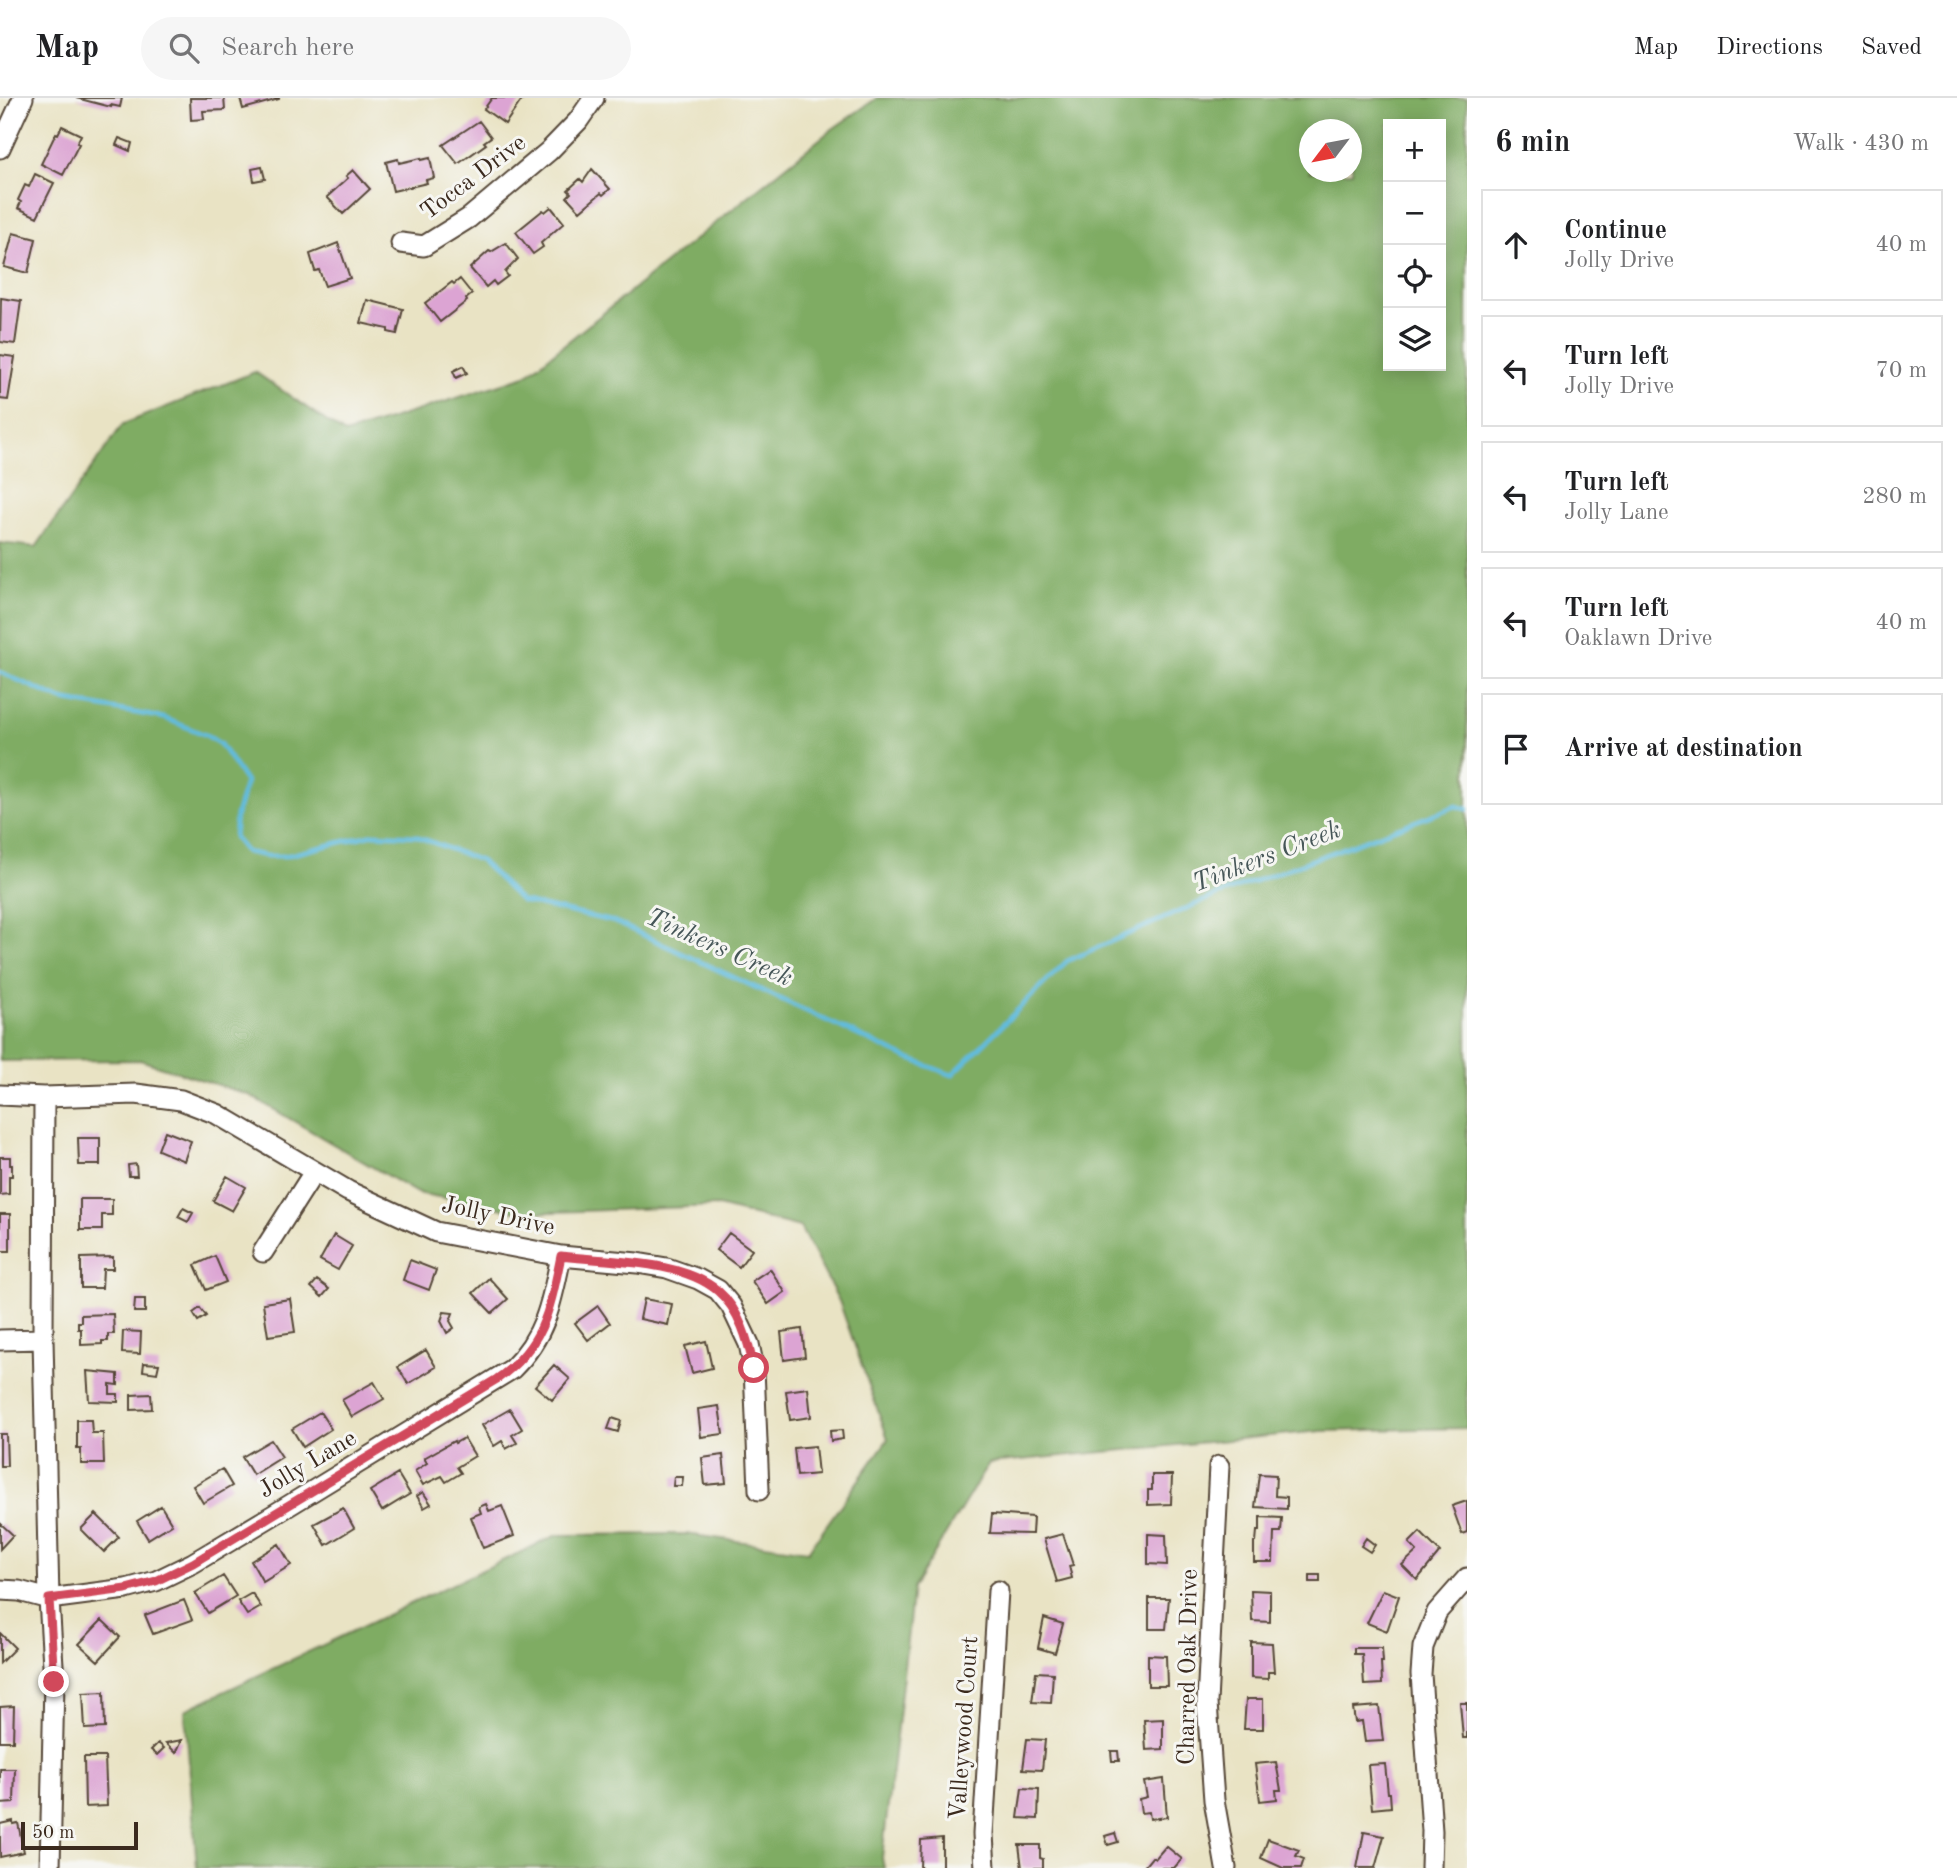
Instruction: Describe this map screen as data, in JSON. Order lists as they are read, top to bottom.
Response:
{
  "streets": {
    "street": [
      "Tocca Drive",
      "Jolly Drive",
      "Jolly Lane",
      "Charred Oak Drive",
      "Valleywood Court"
    ]
  },
  "crossings": [
    ["Jolly Drive", "Jolly Lane"]
  ],
  "water": ["Tinkers Creek"],
  "scale_bar": "50 m",
  "north": "bottom left",
  "page": {
    "header": "Map",
    "search": "Search here",
    "nav": ["Map", "Directions", "Saved"],
    "heading": ["6 min", "Walk · 430 m"],
    "map_buttons": ["+", "−"],
    "list": [
      ["Continue", "Jolly Drive", "40 m"],
      ["Turn left", "Jolly Drive", "70 m"],
      ["Turn left", "Jolly Lane", "280 m"],
      ["Turn left", "Oaklawn Drive", "40 m"],
      "Arrive at destination"
    ],
    "scale": "50 m"
  }
}
